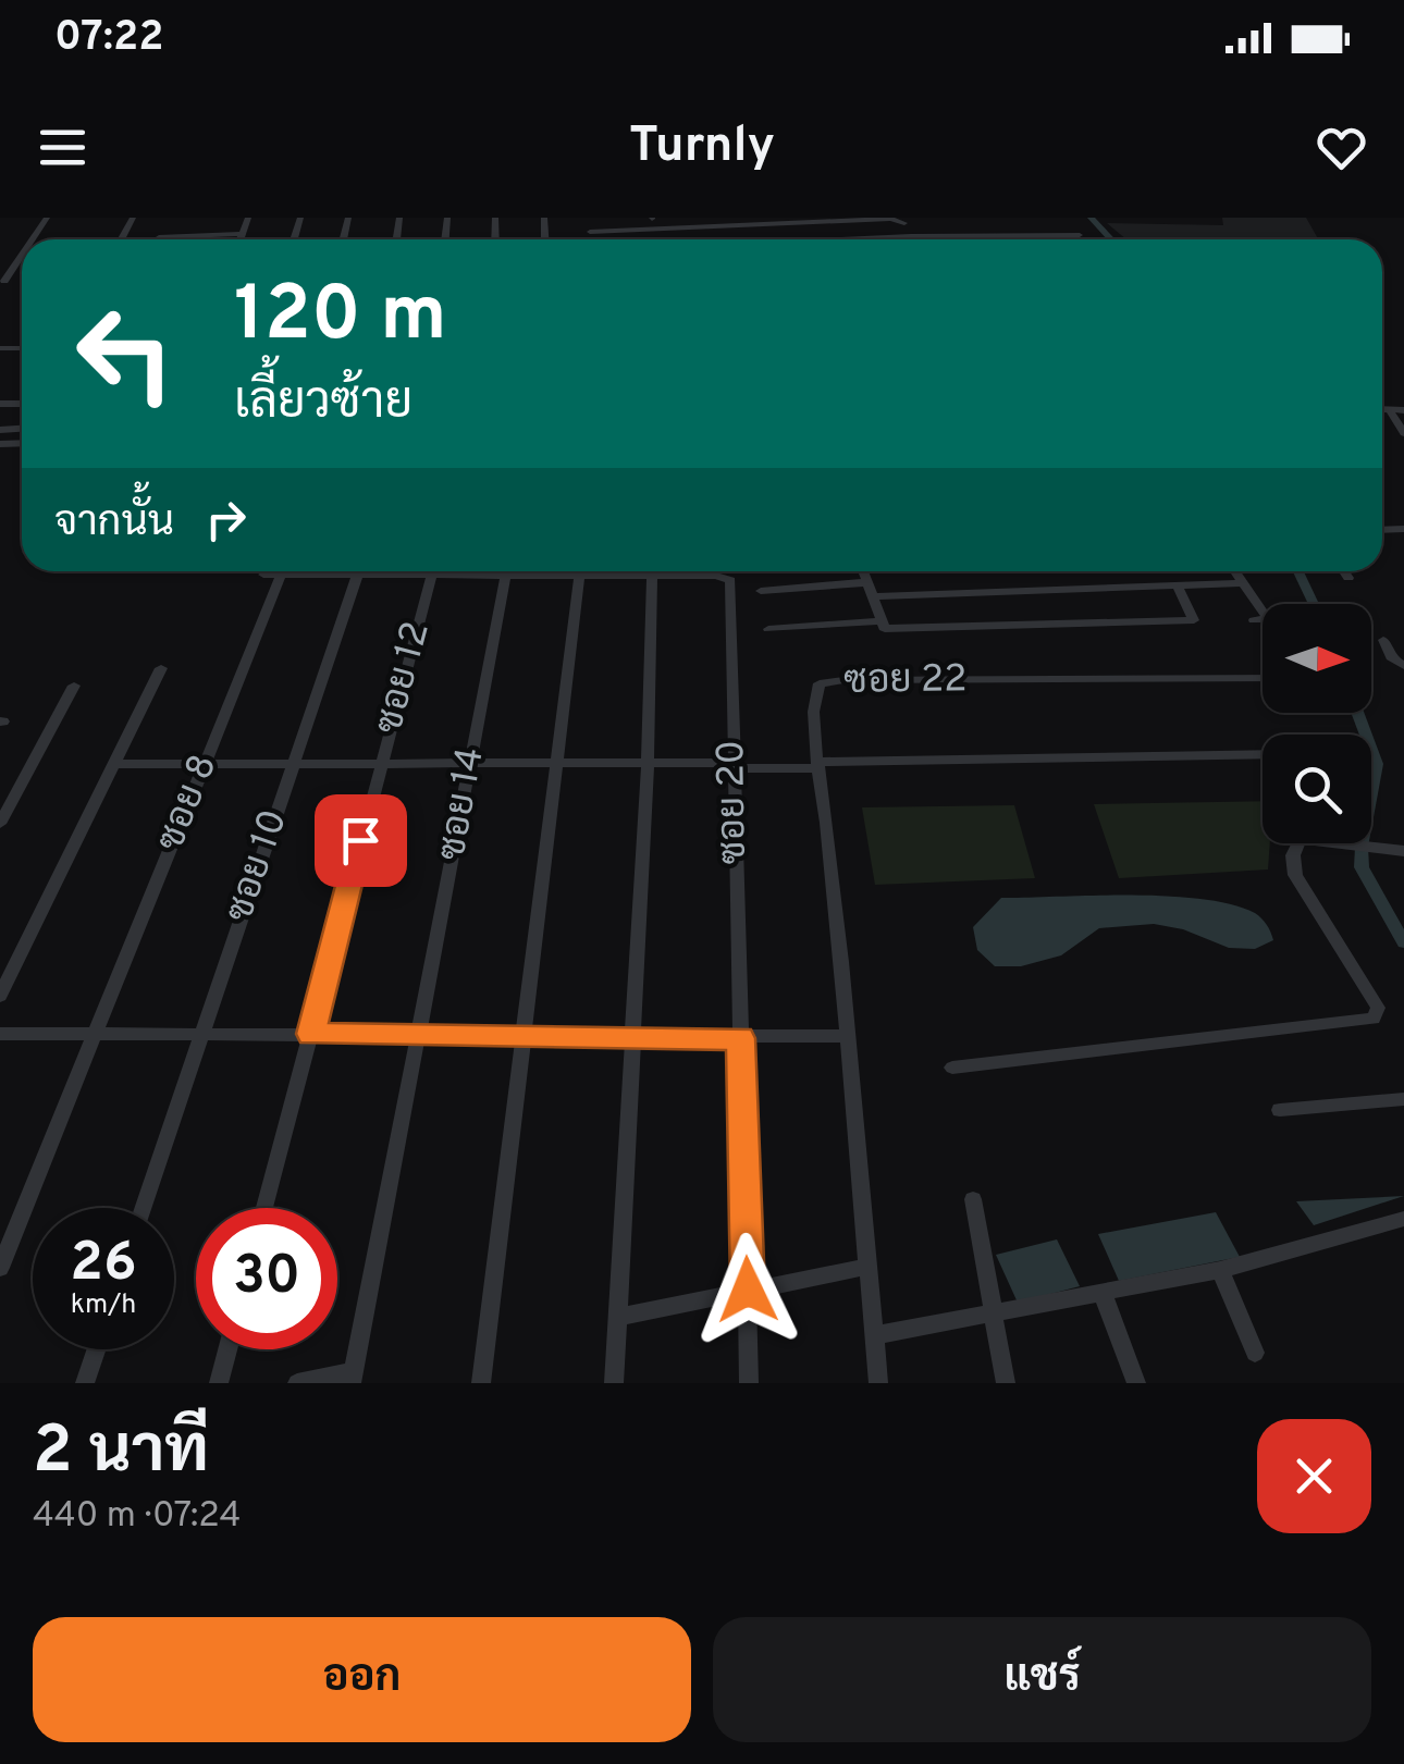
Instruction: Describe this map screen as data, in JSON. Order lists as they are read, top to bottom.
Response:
{
  "streets": {
    "street": [
      "ซอย 12",
      "ซอย 22",
      "ซอย 20",
      "ซอย 8",
      "ซอย 14",
      "ซอย 10"
    ]
  },
  "north": "right",
  "page": {
    "status": "07:22",
    "header": "Turnly",
    "turn": ["120 m", "เลี้ยวซ้าย"],
    "then": "จากนั้น",
    "speed": "26 km/h",
    "limit": "30",
    "heading": ["2 นาที", "440 m · 07:24"],
    "buttons": ["ออก", "แชร์"]
  }
}
